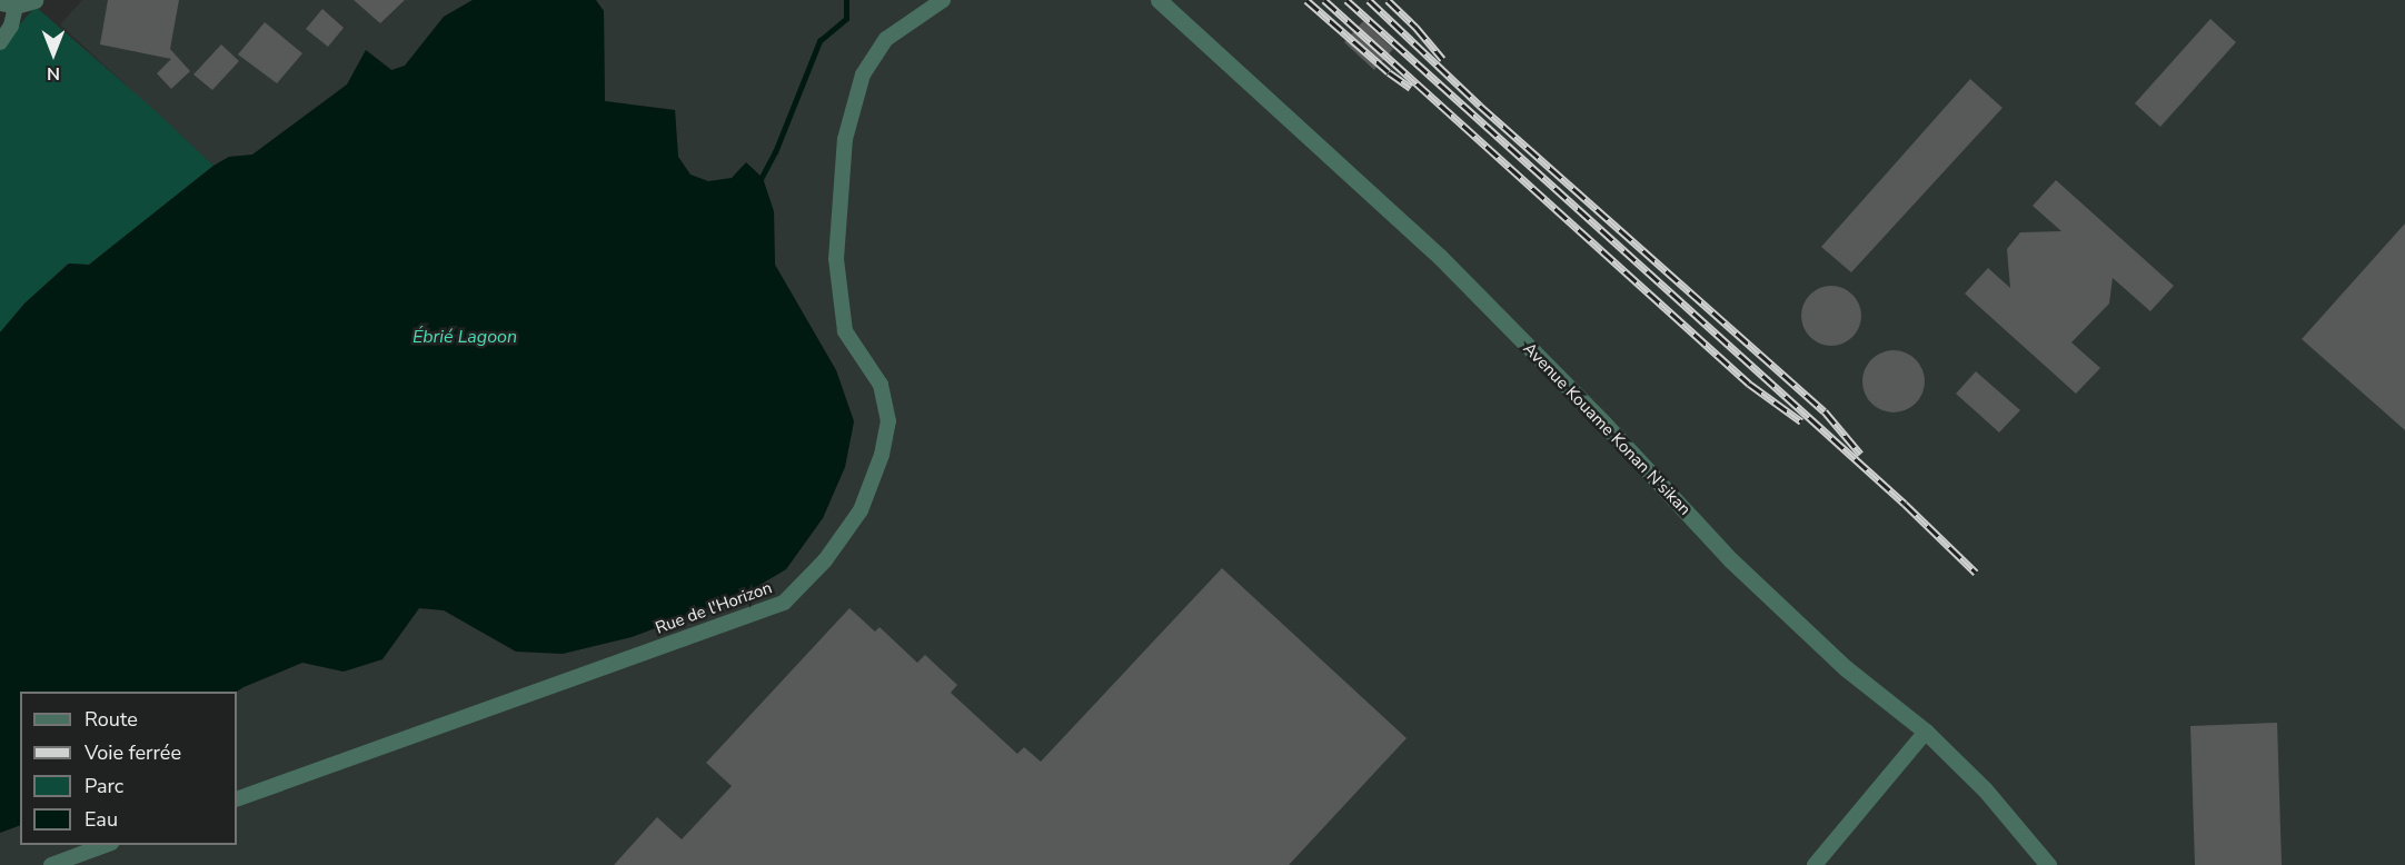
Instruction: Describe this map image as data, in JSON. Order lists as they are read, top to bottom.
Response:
{
  "streets": {
    "street": ["Avenue Kouame Konan N'sikan", "Rue de l'Horizon"]
  },
  "water": ["Ébrié Lagoon"],
  "legend": [
    "Route",
    "Voie ferrée",
    "Parc",
    "Eau"
  ],
  "north": "bottom"
}
